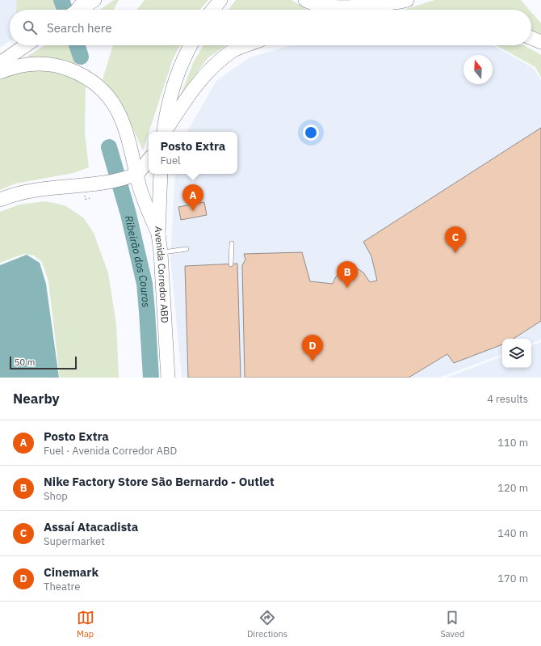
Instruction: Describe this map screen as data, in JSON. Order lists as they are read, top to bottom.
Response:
{
  "streets": {
    "main road": ["Avenida Corredor ABD"]
  },
  "water": ["Ribeirão dos Couros"],
  "scale_bar": "50 m",
  "north": "top",
  "page": {
    "search": "Search here",
    "popup": ["Posto Extra", "Fuel"],
    "pins": [
      "A",
      "C",
      "B",
      "D"
    ],
    "scale": "50 m",
    "heading": ["Nearby", "4 results"],
    "list": [
      {
        "mark": "A",
        "name": "Posto Extra",
        "note": "Fuel · Avenida Corredor ABD",
        "value": "110 m"
      },
      {
        "mark": "B",
        "name": "Nike Factory Store São Bernardo - Outlet",
        "note": "Shop",
        "value": "120 m"
      },
      {
        "mark": "C",
        "name": "Assaí Atacadista",
        "note": "Supermarket",
        "value": "140 m"
      },
      {
        "mark": "D",
        "name": "Cinemark",
        "note": "Theatre",
        "value": "170 m"
      }
    ],
    "nav": ["Map", "Directions", "Saved"]
  }
}
